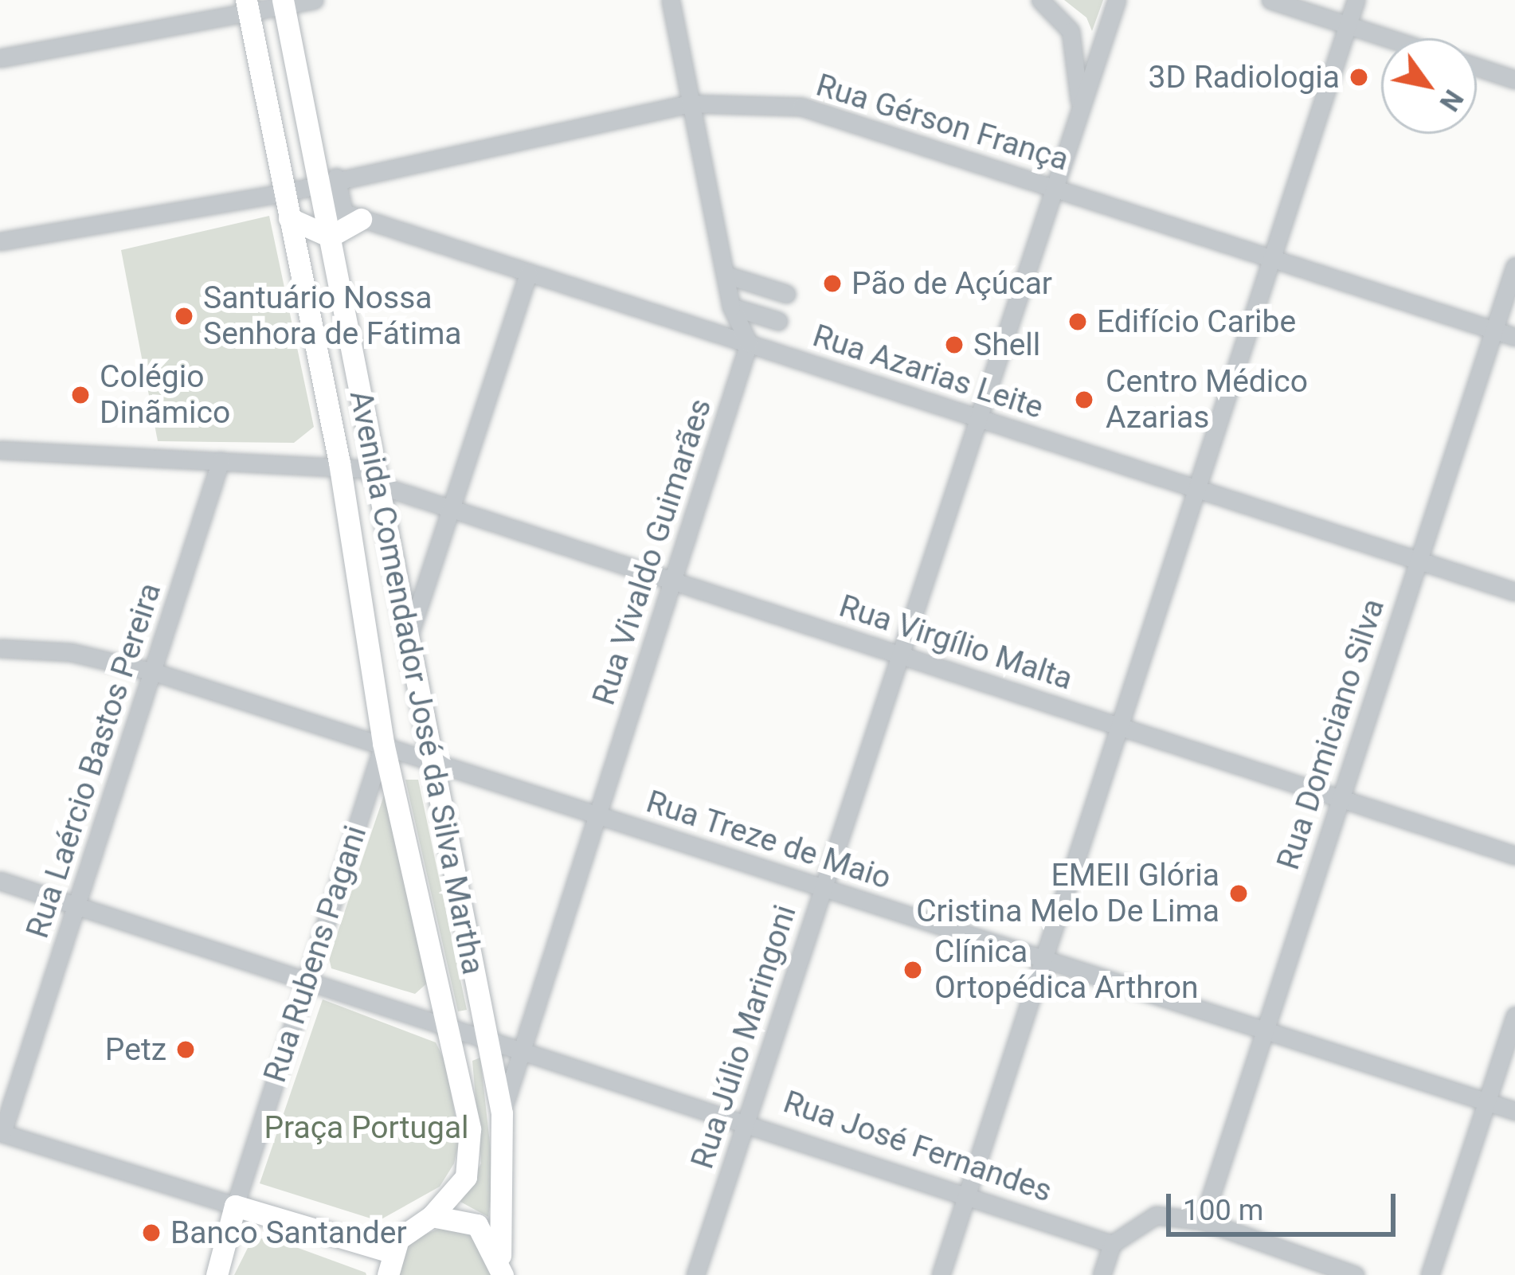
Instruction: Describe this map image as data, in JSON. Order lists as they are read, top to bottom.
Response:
{
  "streets": {
    "main road": ["Avenida Comendador José da Silva Martha", "Rua Rubens Pagani"],
    "street": [
      "Rua Gérson França",
      "Rua Azarias Leite",
      "Rua Vivaldo Guimarães",
      "Rua Virgílio Malta",
      "Rua Domiciano Silva",
      "Rua Laércio Bastos Pereira",
      "Rua Treze de Maio",
      "Rua Júlio Maringoni",
      "Rua José Fernandes"
    ]
  },
  "crossings": [
    ["Rua Gérson França", "Avenida Comendador José da Silva Martha"],
    ["Rua Gérson França", "Rua Domiciano Silva"],
    ["Rua Gérson França", "Rua Júlio Maringoni"],
    ["Rua Azarias Leite", "Rua Vivaldo Guimarães"],
    ["Rua Azarias Leite", "Avenida Comendador José da Silva Martha"],
    ["Rua Azarias Leite", "Rua Domiciano Silva"],
    ["Rua Azarias Leite", "Rua Júlio Maringoni"],
    ["Rua Vivaldo Guimarães", "Rua Virgílio Malta"],
    ["Rua Vivaldo Guimarães", "Avenida Comendador José da Silva Martha"],
    ["Rua Vivaldo Guimarães", "Rua Treze de Maio"],
    ["Rua Vivaldo Guimarães", "Rua José Fernandes"],
    ["Rua Virgílio Malta", "Avenida Comendador José da Silva Martha"],
    ["Rua Virgílio Malta", "Rua Domiciano Silva"],
    ["Rua Virgílio Malta", "Rua Júlio Maringoni"],
    ["Avenida Comendador José da Silva Martha", "Rua Treze de Maio"],
    ["Avenida Comendador José da Silva Martha", "Rua Rubens Pagani"],
    ["Avenida Comendador José da Silva Martha", "Rua José Fernandes"],
    ["Rua Domiciano Silva", "Rua Treze de Maio"],
    ["Rua Laércio Bastos Pereira", "Rua Treze de Maio"],
    ["Rua Treze de Maio", "Rua Rubens Pagani"],
    ["Rua Treze de Maio", "Rua Júlio Maringoni"],
    ["Rua Júlio Maringoni", "Rua José Fernandes"]
  ],
  "parks": ["Praça Portugal"],
  "places": [
    "3D Radiologia",
    "Pão de Açúcar",
    "Santuário Nossa Senhora de Fátima",
    "Edifício Caribe",
    "Shell",
    "Colégio Dinãmico",
    "Centro Médico Azarias",
    "EMEII Glória Cristina Melo De Lima",
    "Clínica Ortopédica Arthron",
    "Petz",
    "Banco Santander"
  ],
  "scale_bar": "100 m",
  "north": "bottom right"
}
